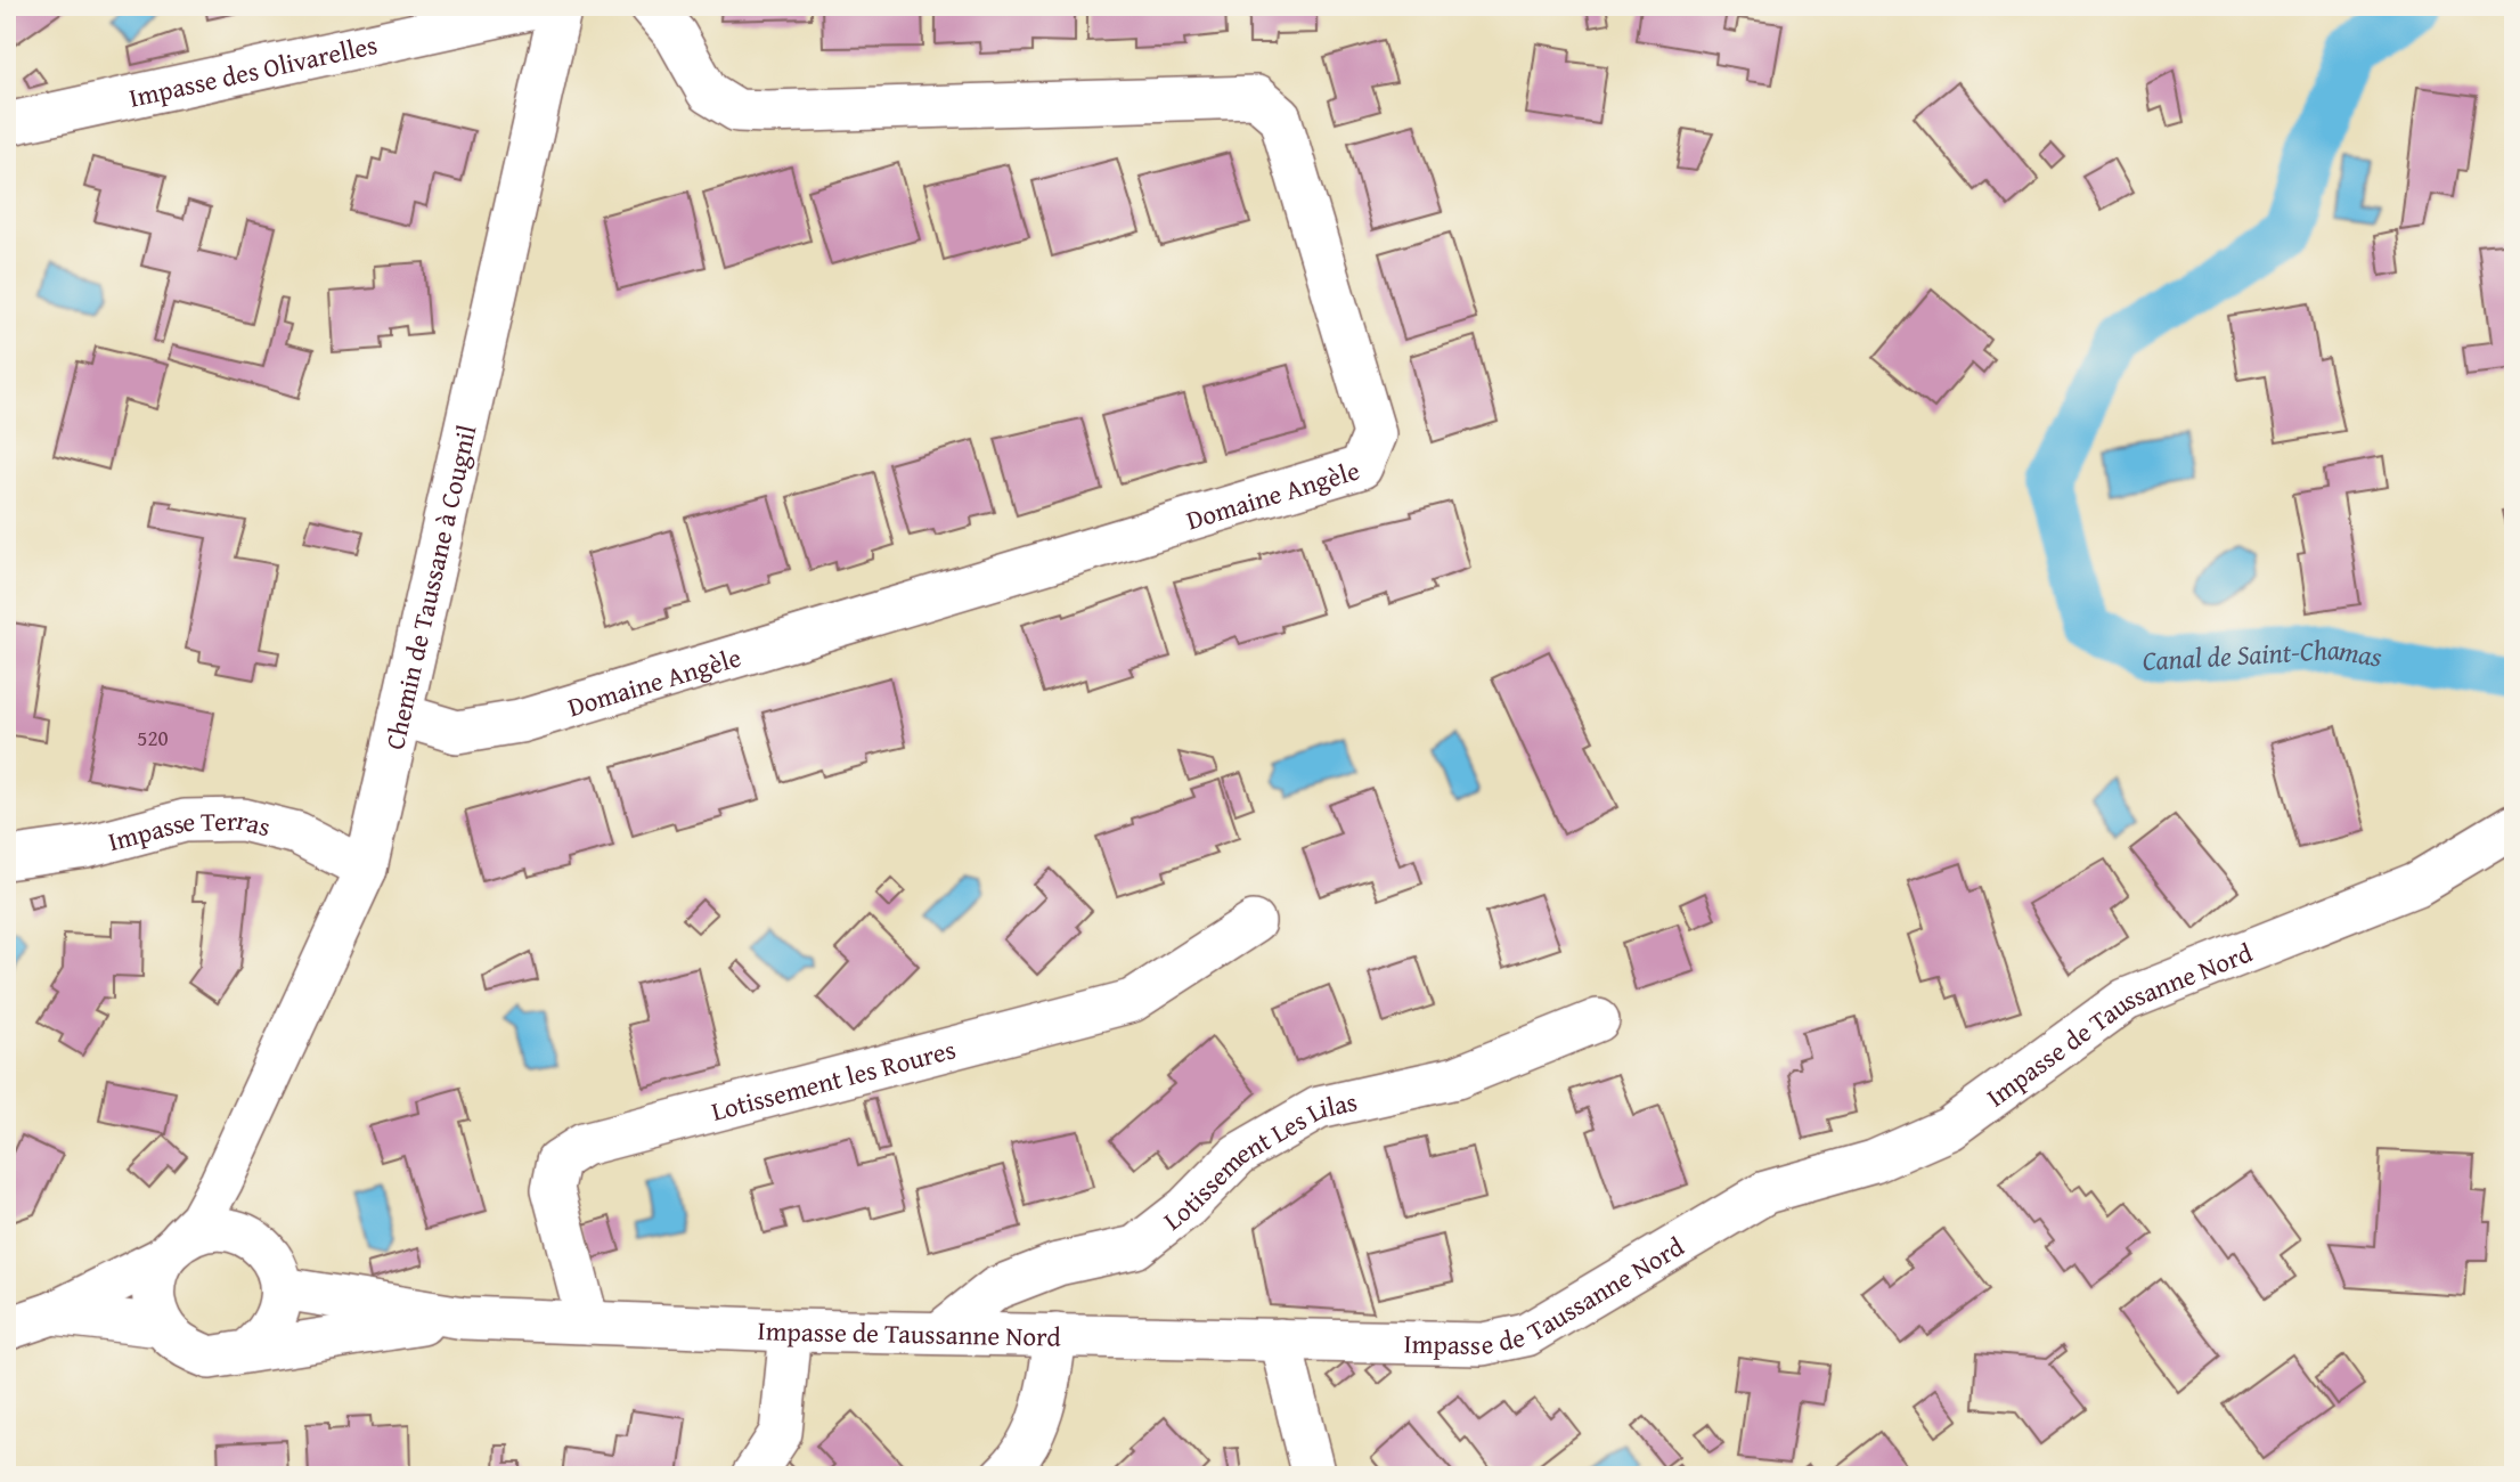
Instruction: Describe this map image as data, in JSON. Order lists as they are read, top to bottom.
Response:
{
  "streets": {
    "street": [
      "Impasse des Olivarelles",
      "Domaine Angèle",
      "Chemin de Taussane à Cougnil",
      "Impasse Terras",
      "Impasse de Taussanne Nord",
      "Lotissement les Roures",
      "Lotissement Les Lilas"
    ]
  },
  "crossings": [
    ["Domaine Angèle", "Chemin de Taussane à Cougnil"],
    ["Chemin de Taussane à Cougnil", "Impasse Terras"],
    ["Chemin de Taussane à Cougnil", "Impasse de Taussanne Nord"],
    ["Impasse de Taussanne Nord", "Lotissement les Roures"],
    ["Impasse de Taussanne Nord", "Lotissement Les Lilas"]
  ],
  "water": ["Canal de Saint-Chamas"],
  "house_numbers": ["520"]
}
